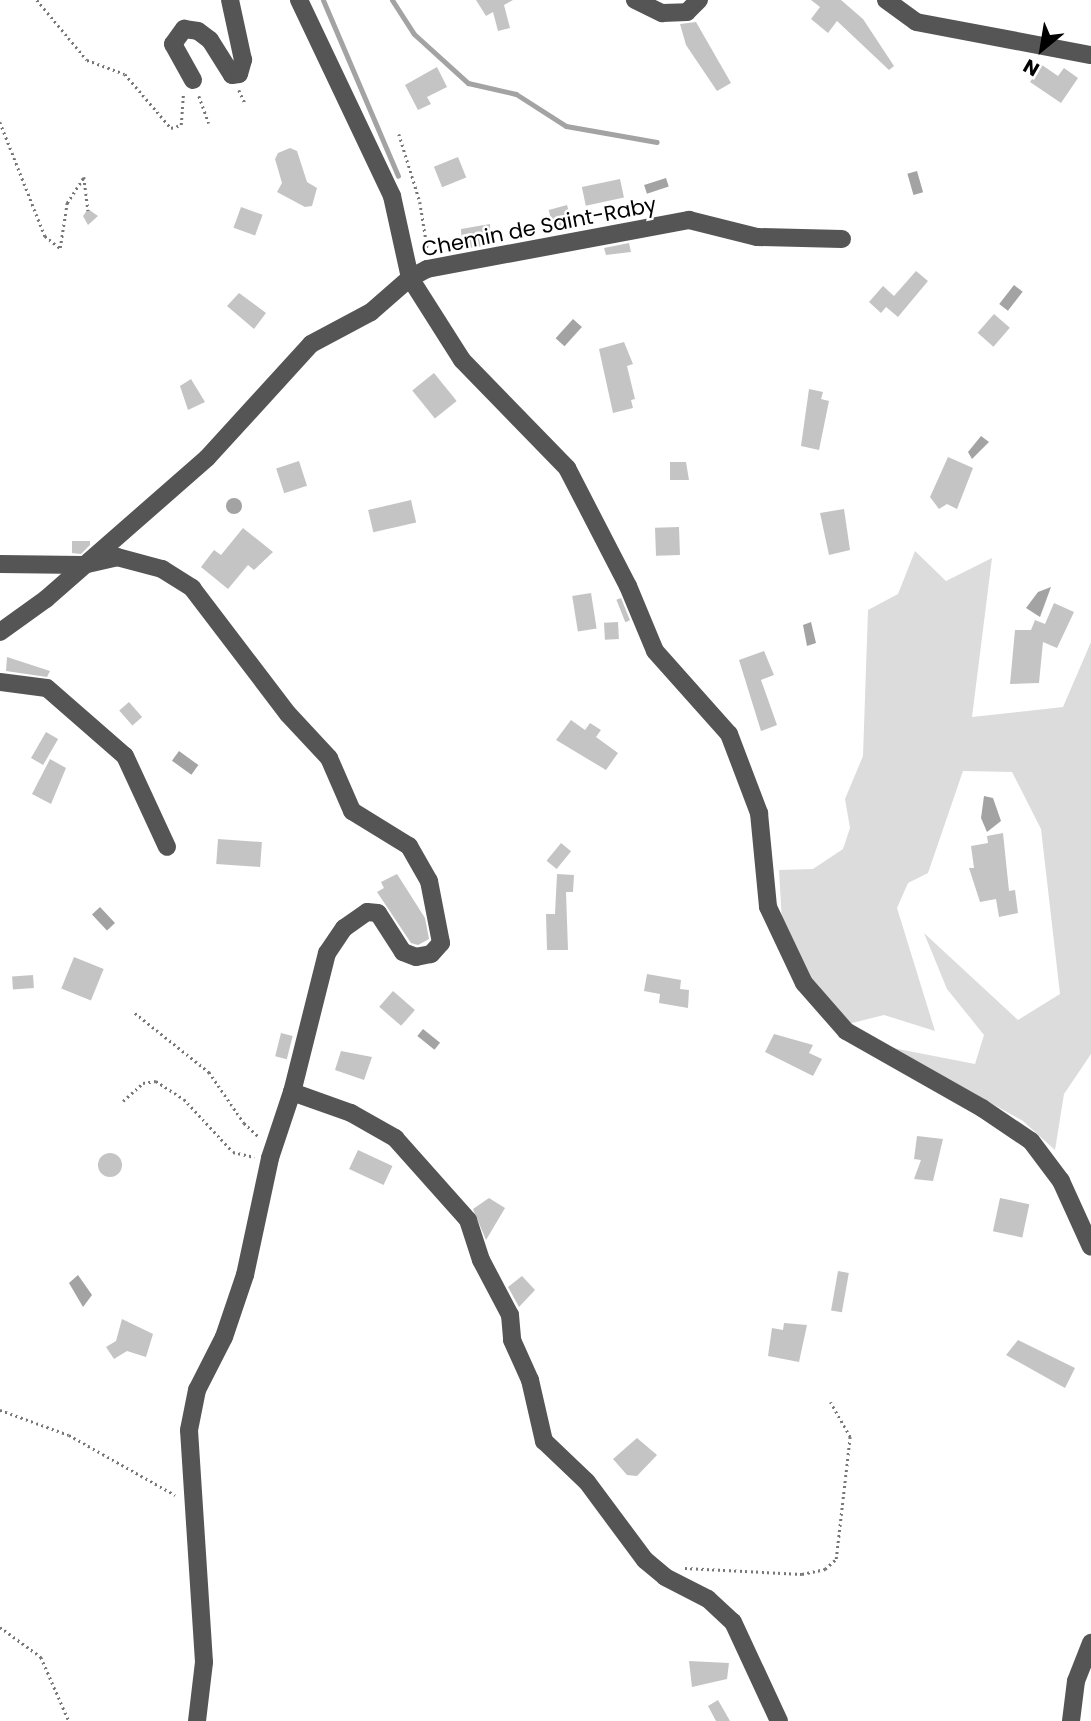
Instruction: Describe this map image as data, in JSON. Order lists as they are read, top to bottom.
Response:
{
  "streets": {
    "street": ["Chemin de Saint-Raby"]
  },
  "north": "bottom left"
}
